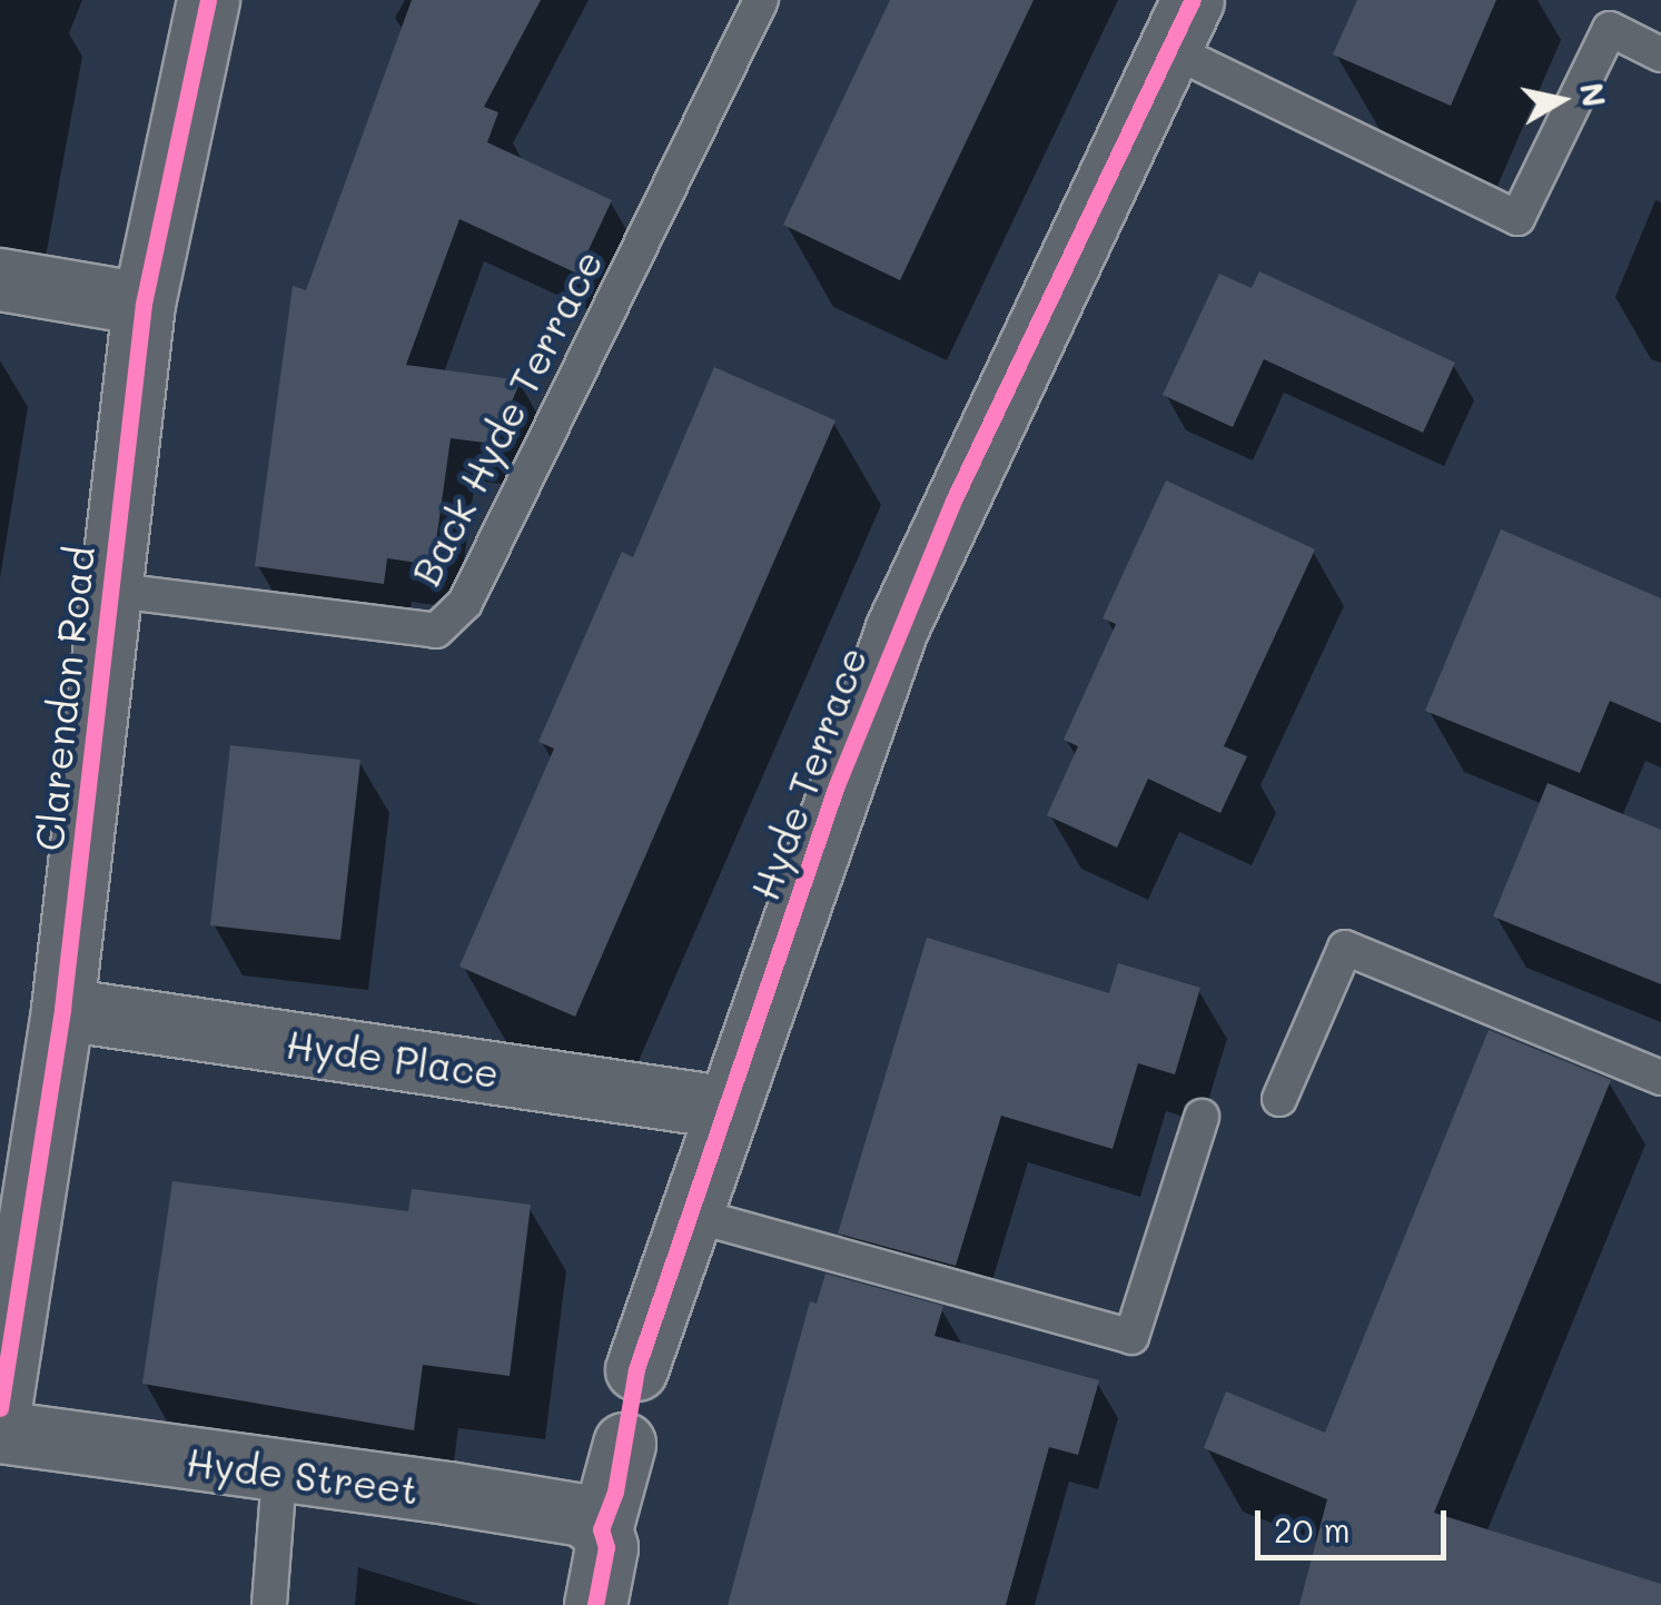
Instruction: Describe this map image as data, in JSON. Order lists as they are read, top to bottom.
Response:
{
  "streets": {
    "street": [
      "Clarendon Road",
      "Hyde Terrace",
      "Hyde Place",
      "Hyde Street"
    ],
    "lane": ["Back Hyde Terrace"]
  },
  "crossings": [
    ["Back Hyde Terrace", "Clarendon Road"],
    ["Clarendon Road", "Hyde Place"],
    ["Hyde Terrace", "Hyde Place"]
  ],
  "scale_bar": "20 m",
  "north": "right"
}
